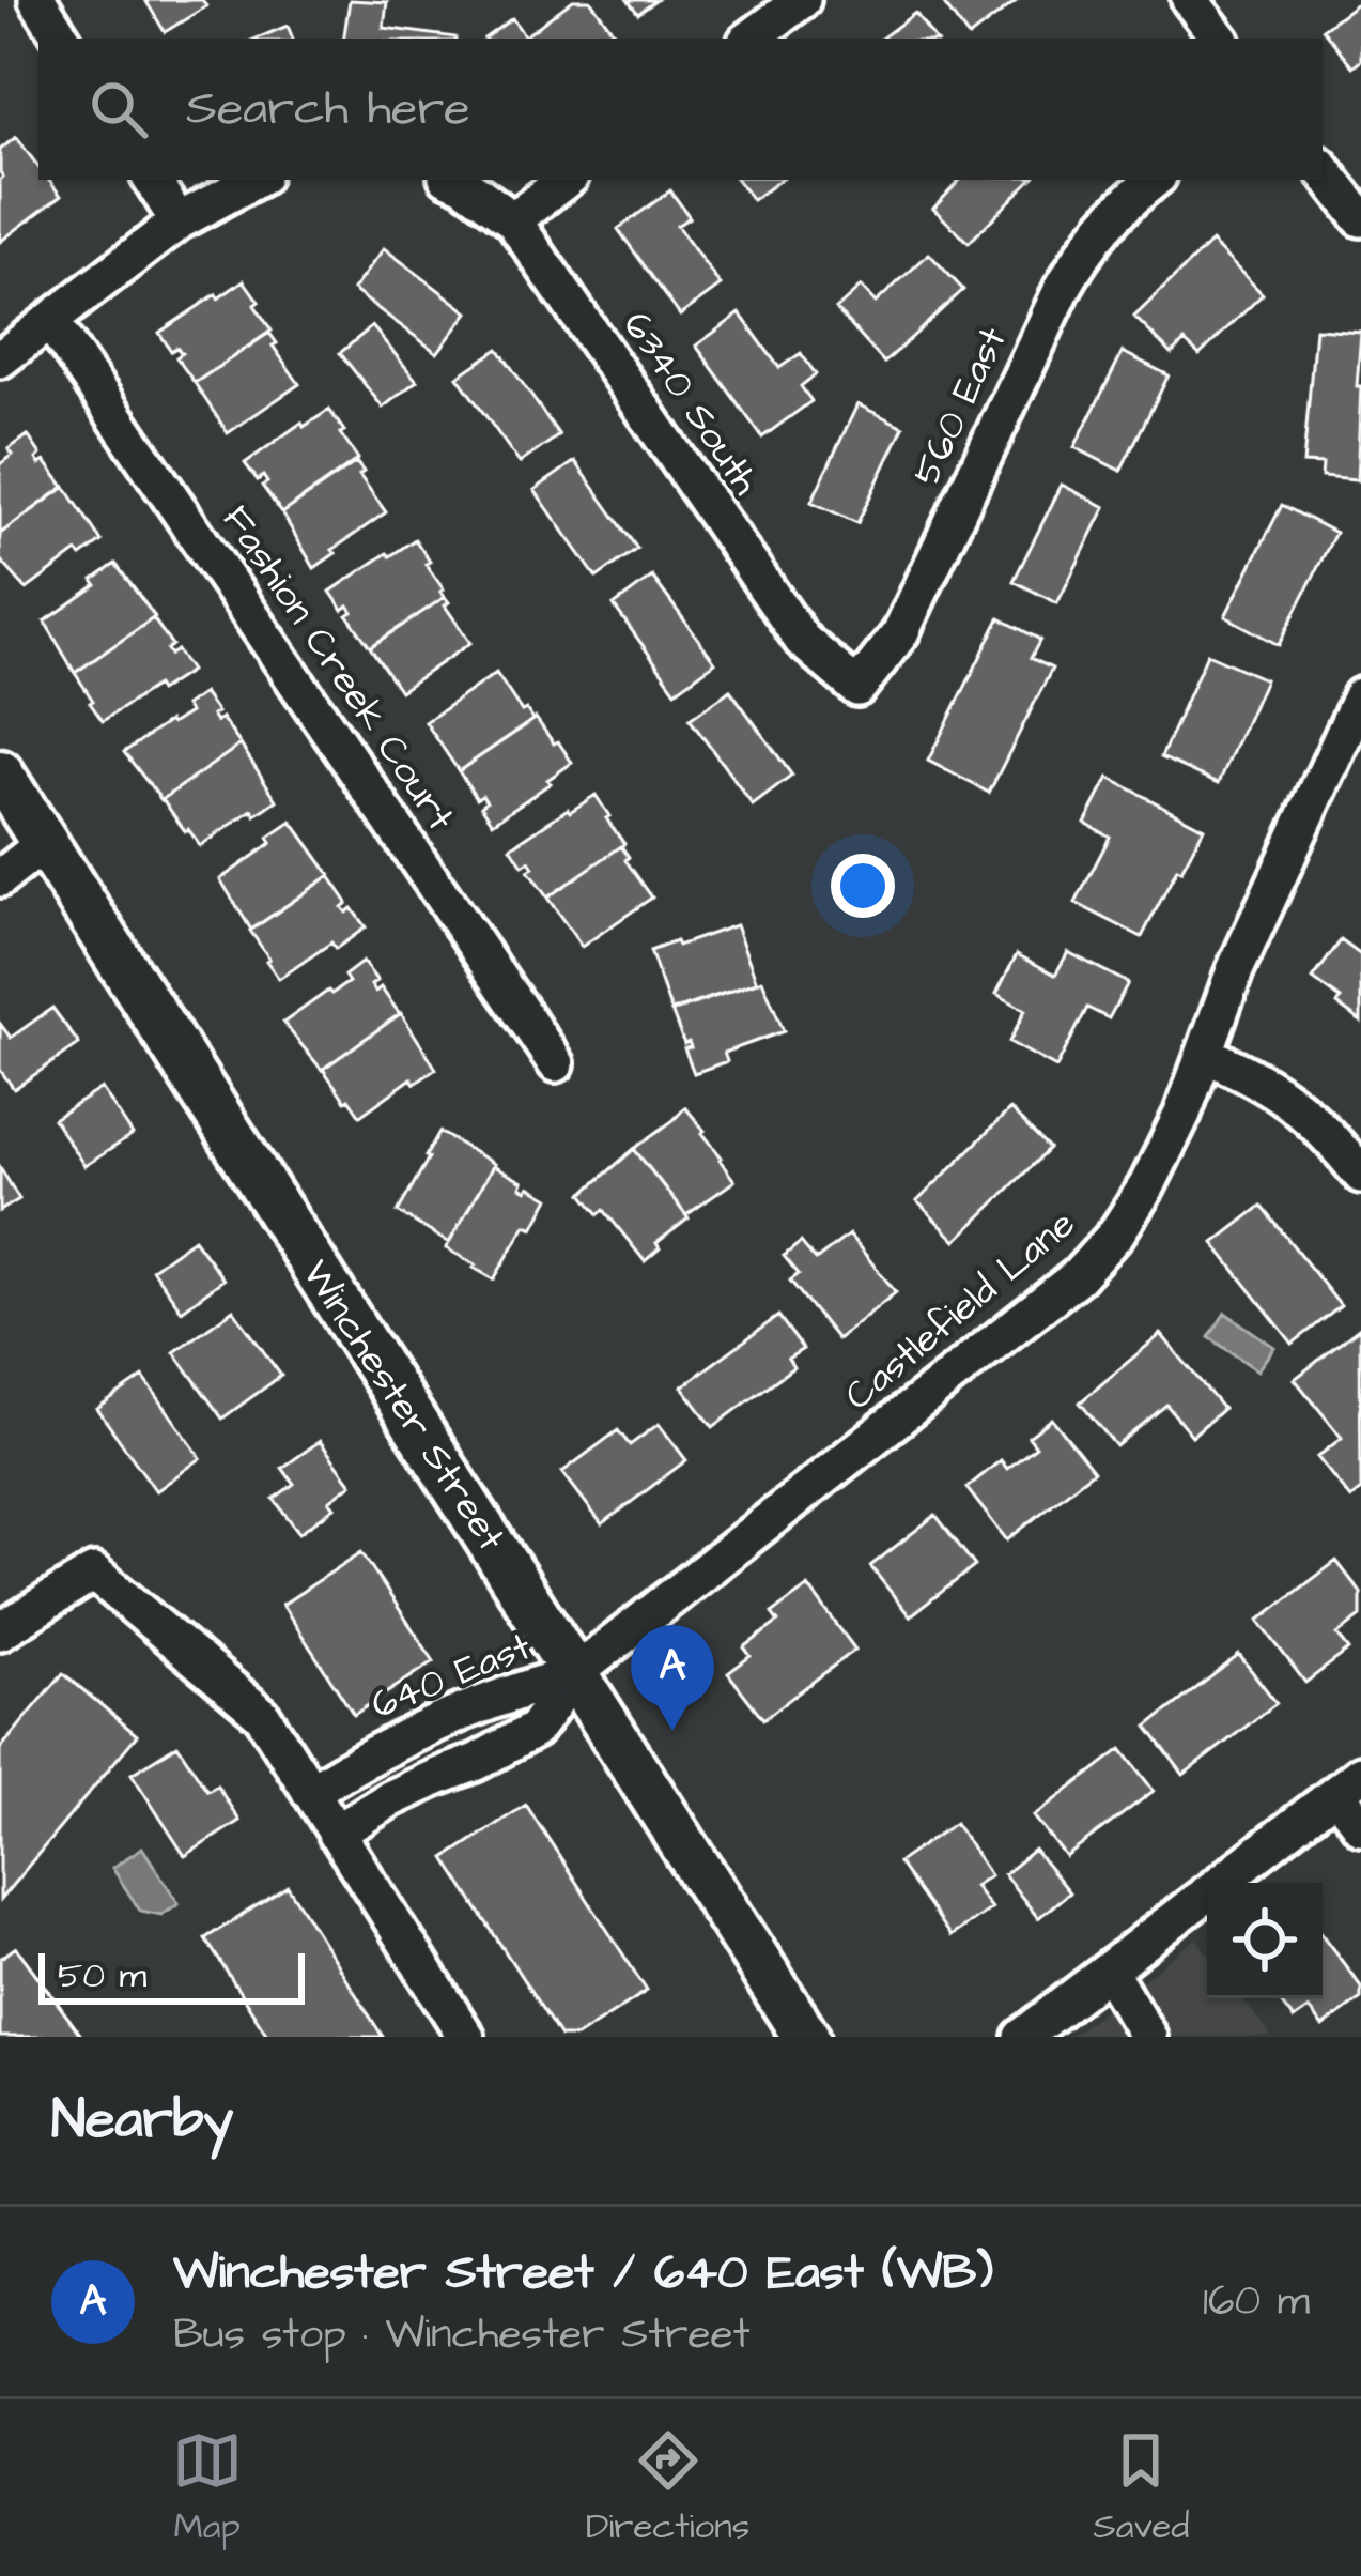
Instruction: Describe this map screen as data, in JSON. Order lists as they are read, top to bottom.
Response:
{
  "streets": {
    "main road": ["Winchester Street"],
    "street": [
      "6340 South",
      "560 East",
      "Fashion Creek Court",
      "Castlefield Lane",
      "640 East"
    ]
  },
  "crossings": [
    ["6340 South", "560 East"],
    ["Castlefield Lane", "Winchester Street"],
    ["Castlefield Lane", "640 East"],
    ["Winchester Street", "640 East"]
  ],
  "scale_bar": "50 m",
  "page": {
    "search": "Search here",
    "pins": "A",
    "scale": "50 m",
    "heading": "Nearby",
    "list": [
      {
        "mark": "A",
        "name": "Winchester Street / 640 East (WB)",
        "note": "Bus stop · Winchester Street",
        "value": "160 m"
      }
    ],
    "nav": ["Map", "Directions", "Saved"]
  }
}
